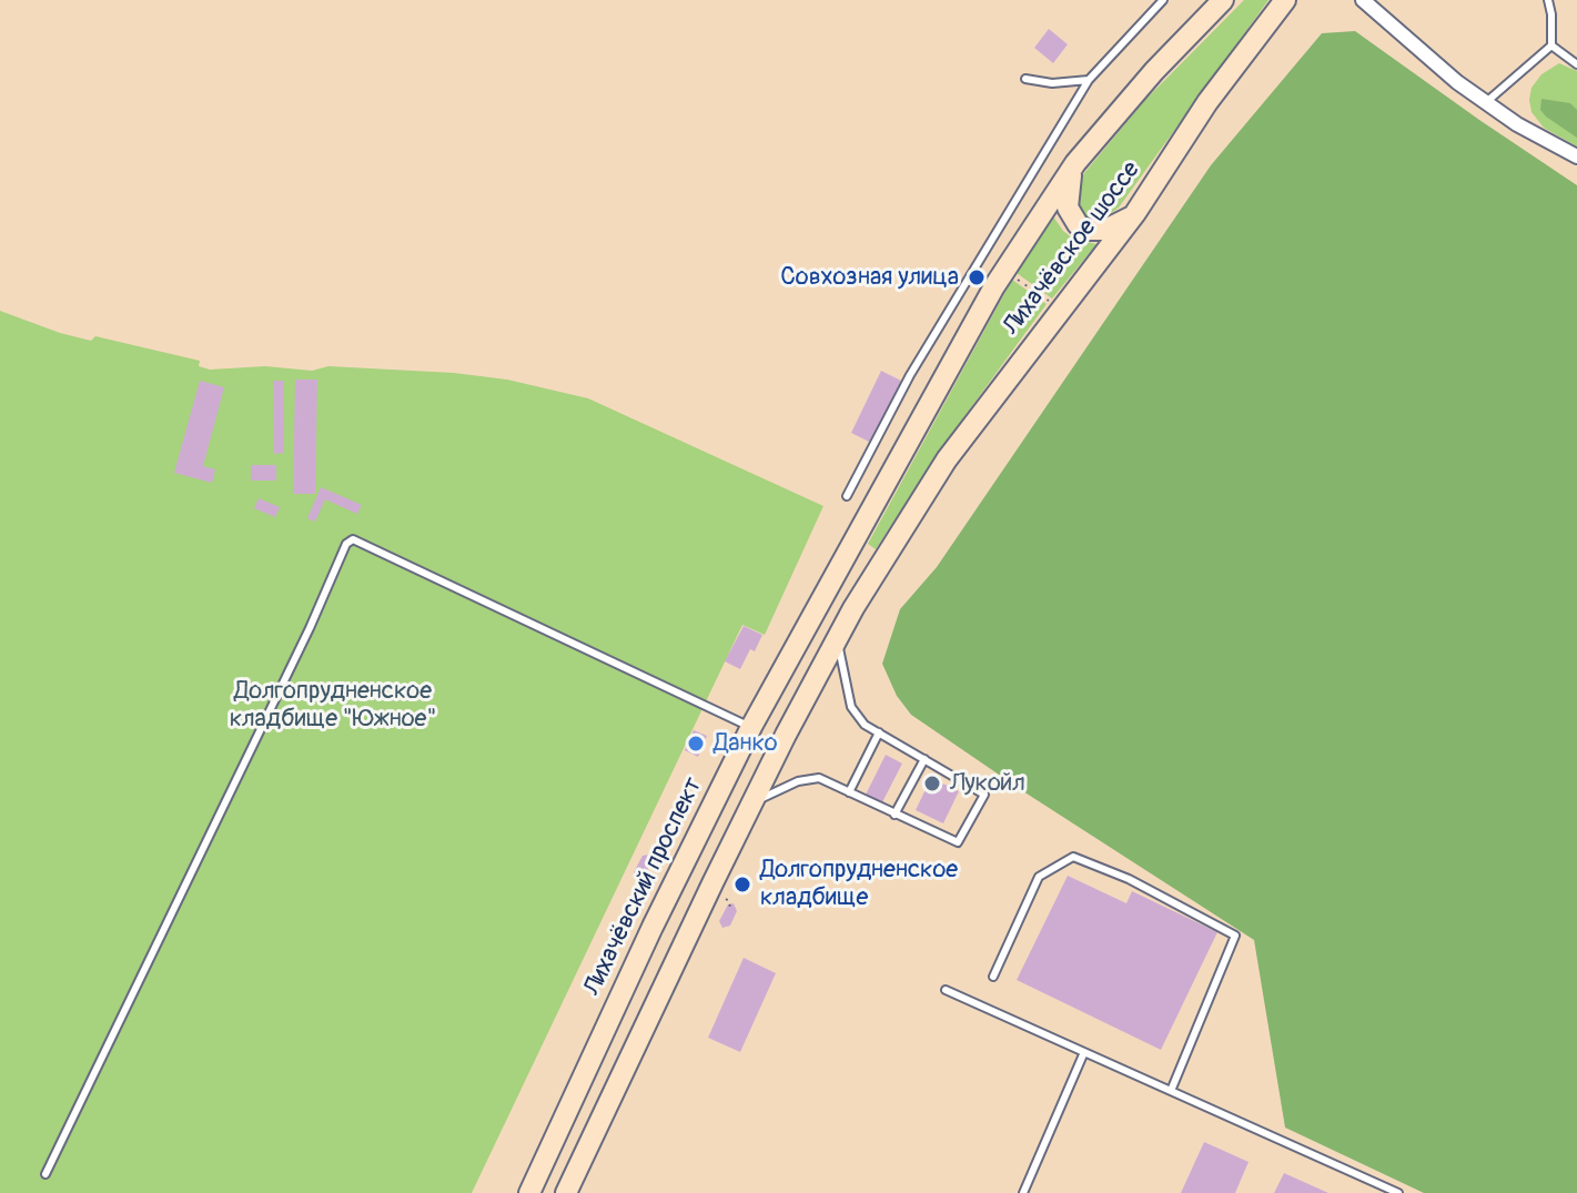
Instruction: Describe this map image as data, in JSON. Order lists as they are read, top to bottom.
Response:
{
  "streets": {
    "main road": ["Лихачёвское шоссе", "Лихачёвский проспект"]
  },
  "crossings": [
    ["Лихачёвское шоссе", "Лихачёвский проспект"]
  ],
  "parks": ["Долгопрудненское кладбище \"Южное\""],
  "places": [
    "Совхозная улица",
    "Данко",
    "Лукойл",
    "Долгопрудненское кладбище"
  ]
}
